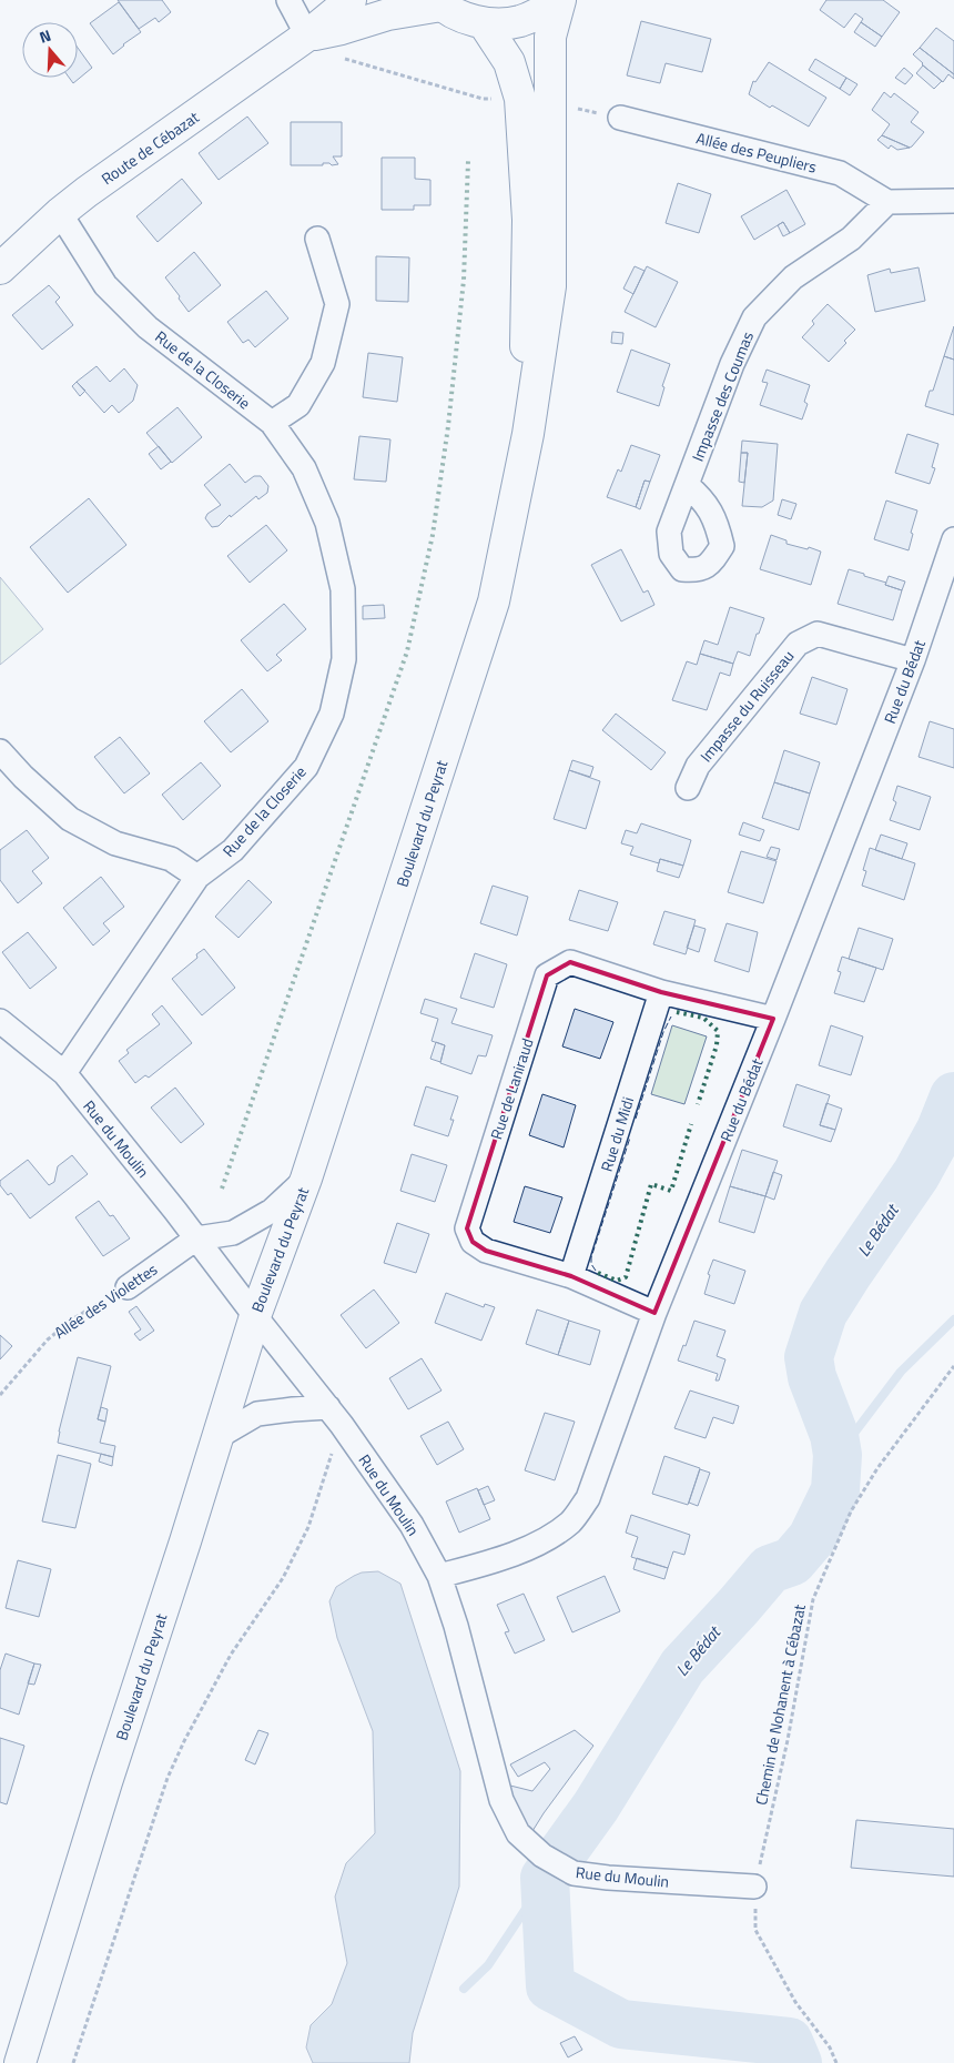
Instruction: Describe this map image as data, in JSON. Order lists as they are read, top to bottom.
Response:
{
  "streets": {
    "main road": ["Route de Cébazat", "Boulevard du Peyrat"],
    "street": [
      "Allée des Peupliers",
      "Rue de la Closerie",
      "Impasse des Coumas",
      "Rue du Bédat",
      "Impasse du Ruisseau",
      "Rue de Laniraud",
      "Rue du Midi",
      "Rue du Moulin",
      "Allée des Violettes"
    ],
    "path": ["Chemin de Nohanent à Cébazat"]
  },
  "crossings": [
    ["Route de Cébazat", "Rue de la Closerie"],
    ["Allée des Peupliers", "Impasse des Coumas"],
    ["Rue de la Closerie", "Rue du Moulin"],
    ["Rue du Bédat", "Impasse du Ruisseau"],
    ["Rue du Bédat", "Rue de Laniraud"],
    ["Rue du Bédat", "Rue du Moulin"],
    ["Boulevard du Peyrat", "Rue du Moulin"],
    ["Rue de Laniraud", "Rue du Midi"],
    ["Rue du Moulin", "Allée des Violettes"],
    ["Rue du Moulin", "Chemin de Nohanent à Cébazat"]
  ],
  "water": ["Le Bédat"],
  "north": "top"
}
